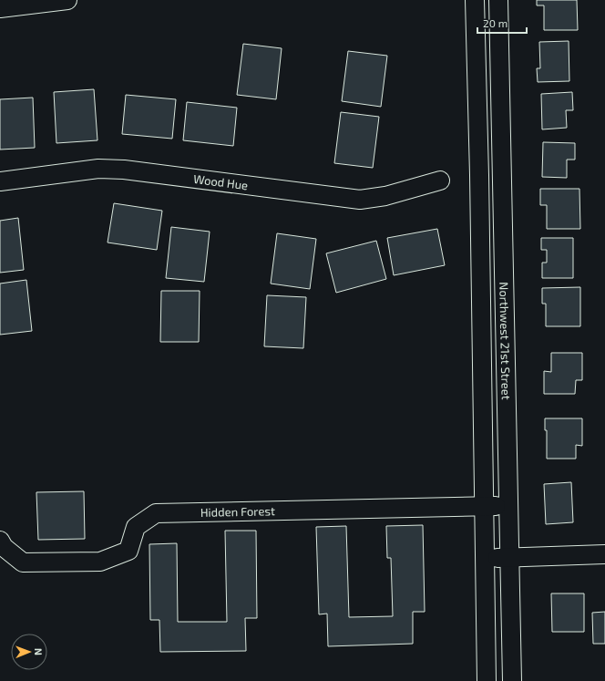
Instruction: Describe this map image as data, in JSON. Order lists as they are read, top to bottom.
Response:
{
  "streets": {
    "street": ["Wood Hue", "Northwest 21st Street", "Hidden Forest"]
  },
  "crossings": [
    ["Northwest 21st Street", "Hidden Forest"]
  ],
  "scale_bar": "20 m",
  "north": "right"
}
